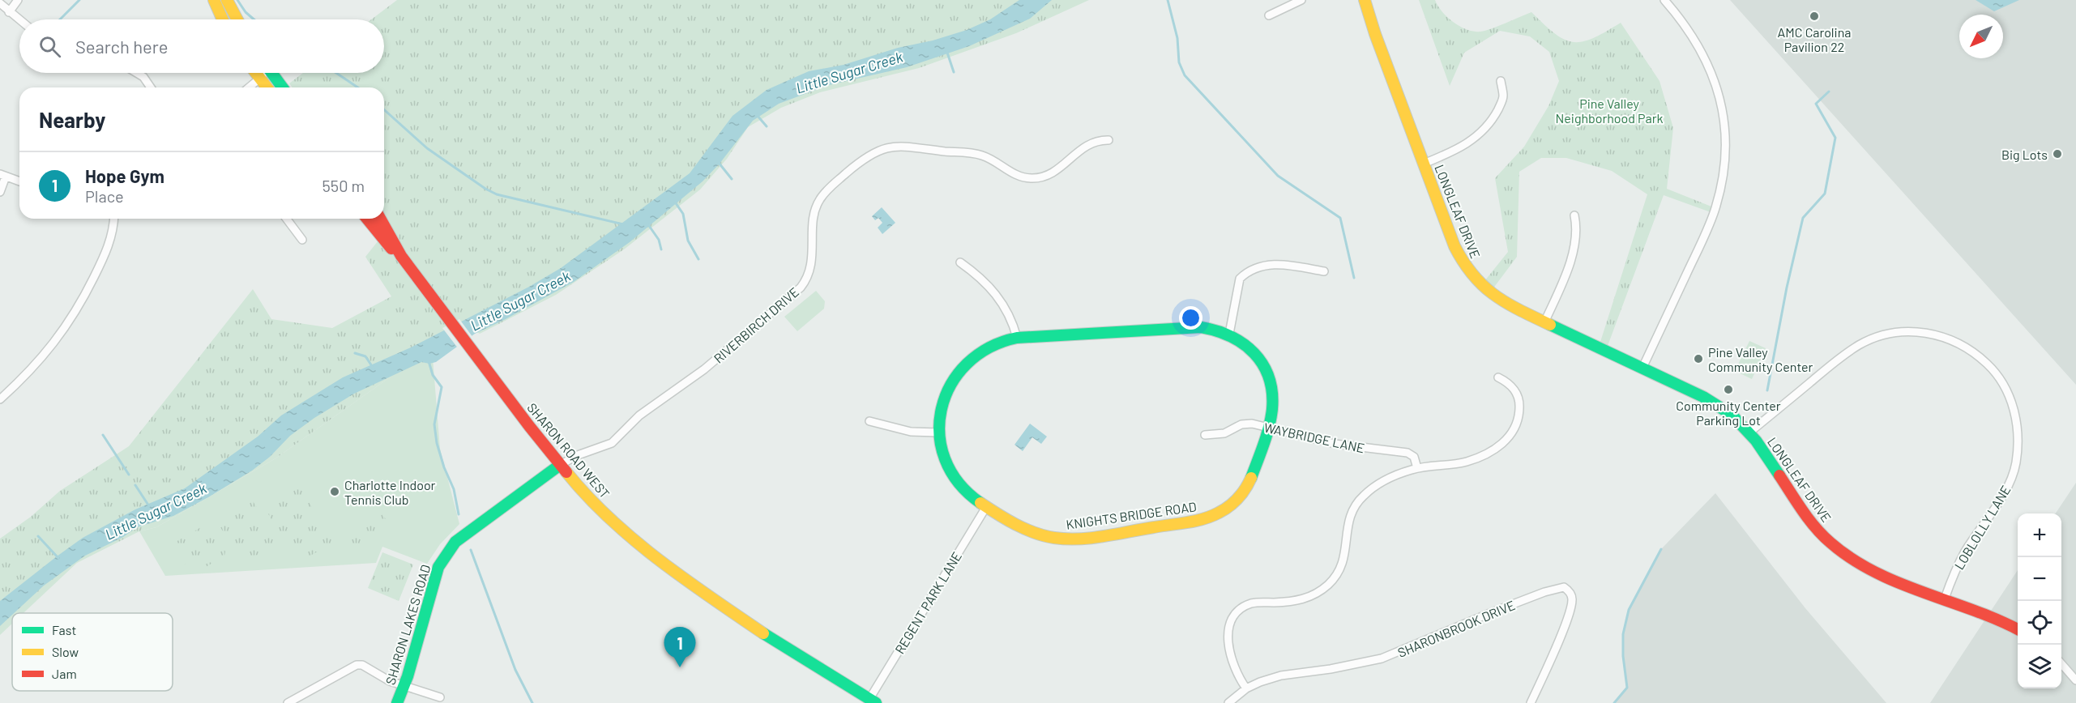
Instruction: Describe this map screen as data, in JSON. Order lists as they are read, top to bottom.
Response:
{
  "streets": {
    "street": [
      "LONGLEAF DRIVE",
      "RIVERBIRCH DRIVE",
      "WAYBRIDGE LANE",
      "SHARON ROAD WEST",
      "KNIGHTS BRIDGE ROAD",
      "LOBLOLLY LANE",
      "REGENT PARK LANE",
      "SHARON LAKES ROAD",
      "SHARONBROOK DRIVE"
    ]
  },
  "crossings": [
    ["LONGLEAF DRIVE", "LOBLOLLY LANE"],
    ["RIVERBIRCH DRIVE", "SHARON ROAD WEST"],
    ["RIVERBIRCH DRIVE", "SHARON LAKES ROAD"],
    ["WAYBRIDGE LANE", "KNIGHTS BRIDGE ROAD"],
    ["SHARON ROAD WEST", "REGENT PARK LANE"],
    ["SHARON ROAD WEST", "SHARON LAKES ROAD"],
    ["KNIGHTS BRIDGE ROAD", "REGENT PARK LANE"]
  ],
  "water": ["Little Sugar Creek"],
  "parks": ["Pine Valley Neighborhood Park"],
  "places": [
    "AMC Carolina Pavilion 22",
    "Big Lots",
    "Pine Valley Community Center",
    "Community Center Parking Lot",
    "Charlotte Indoor Tennis Club"
  ],
  "legend": ["Fast", "Slow", "Jam"],
  "north": "bottom left",
  "page": {
    "search": "Search here",
    "heading": "Nearby",
    "list": [
      {
        "mark": "1",
        "name": "Hope Gym",
        "note": "Place",
        "value": "550 m"
      }
    ],
    "map_buttons": ["+", "−"],
    "pins": "1"
  }
}
